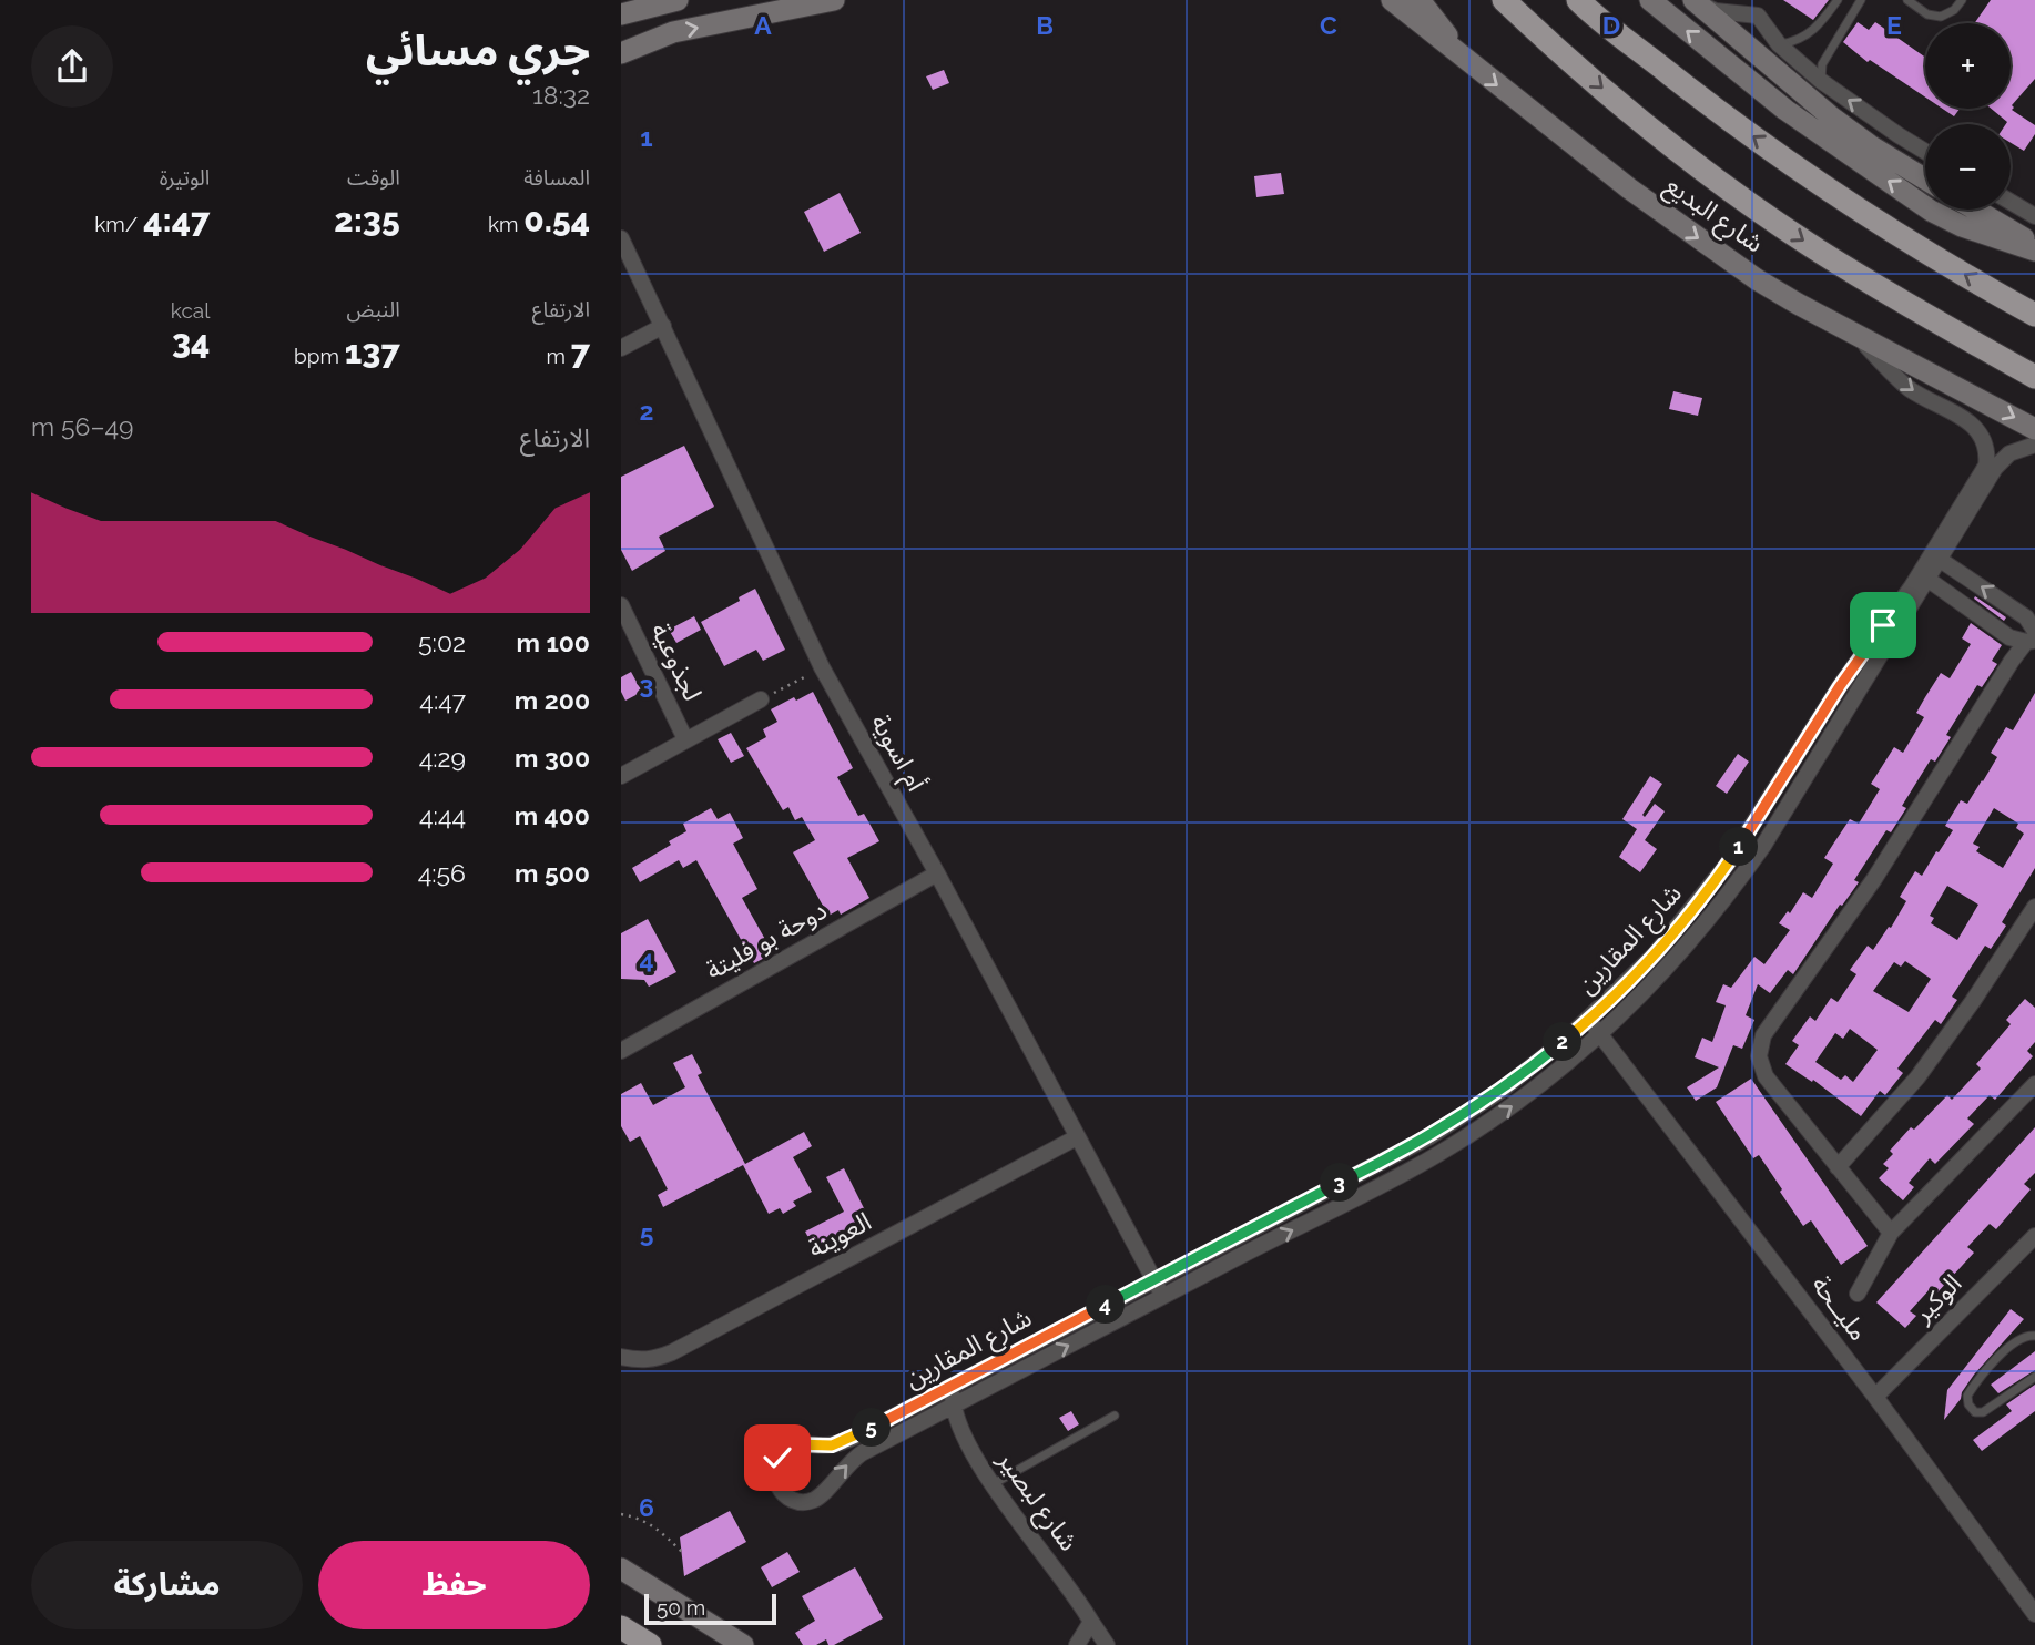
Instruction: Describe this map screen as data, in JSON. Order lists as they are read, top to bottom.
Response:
{
  "streets": {
    "highway": ["شارع البديع"],
    "street": [
      "لجذوعية",
      "أم اسوية",
      "شارع المقارين",
      "دوحة بو فليتة",
      "العوينة",
      "الوكير",
      "مليــحة",
      "شارع لبصير"
    ]
  },
  "crossings": [
    ["شارع البديع", "شارع المقارين"],
    ["أم اسوية", "شارع المقارين"],
    ["أم اسوية", "دوحة بو فليتة"],
    ["أم اسوية", "العوينة"],
    ["شارع المقارين", "مليــحة"],
    ["شارع المقارين", "شارع لبصير"],
    ["الوكير", "مليــحة"]
  ],
  "scale_bar": "50 m",
  "page": {
    "heading": ["جري مسائي", "18:32"],
    "map_buttons": ["+", "−"],
    "stats": [
      ["المسافة", "0.54 km"],
      ["الوقت", "2:35"],
      ["الوتيرة", "4:47 /km"],
      ["الارتفاع", "7 m"],
      ["النبض", "137 bpm"],
      ["kcal", "34"]
    ],
    "chart": ["الارتفاع", "49–56 m"],
    "list": [
      {
        "name": "100 m",
        "note": "5:02"
      },
      {
        "name": "200 m",
        "note": "4:47"
      },
      {
        "name": "300 m",
        "note": "4:29"
      },
      {
        "name": "400 m",
        "note": "4:44"
      },
      {
        "name": "500 m",
        "note": "4:56"
      }
    ],
    "pins": [
      "1",
      "2",
      "3",
      "4",
      "5"
    ],
    "buttons": ["حفظ", "مشاركة"],
    "scale": "50 m"
  },
  "grid": {
    "columns": [
      "A",
      "B",
      "C",
      "D",
      "E"
    ],
    "rows": [
      "1",
      "2",
      "3",
      "4",
      "5",
      "6"
    ]
  }
}
